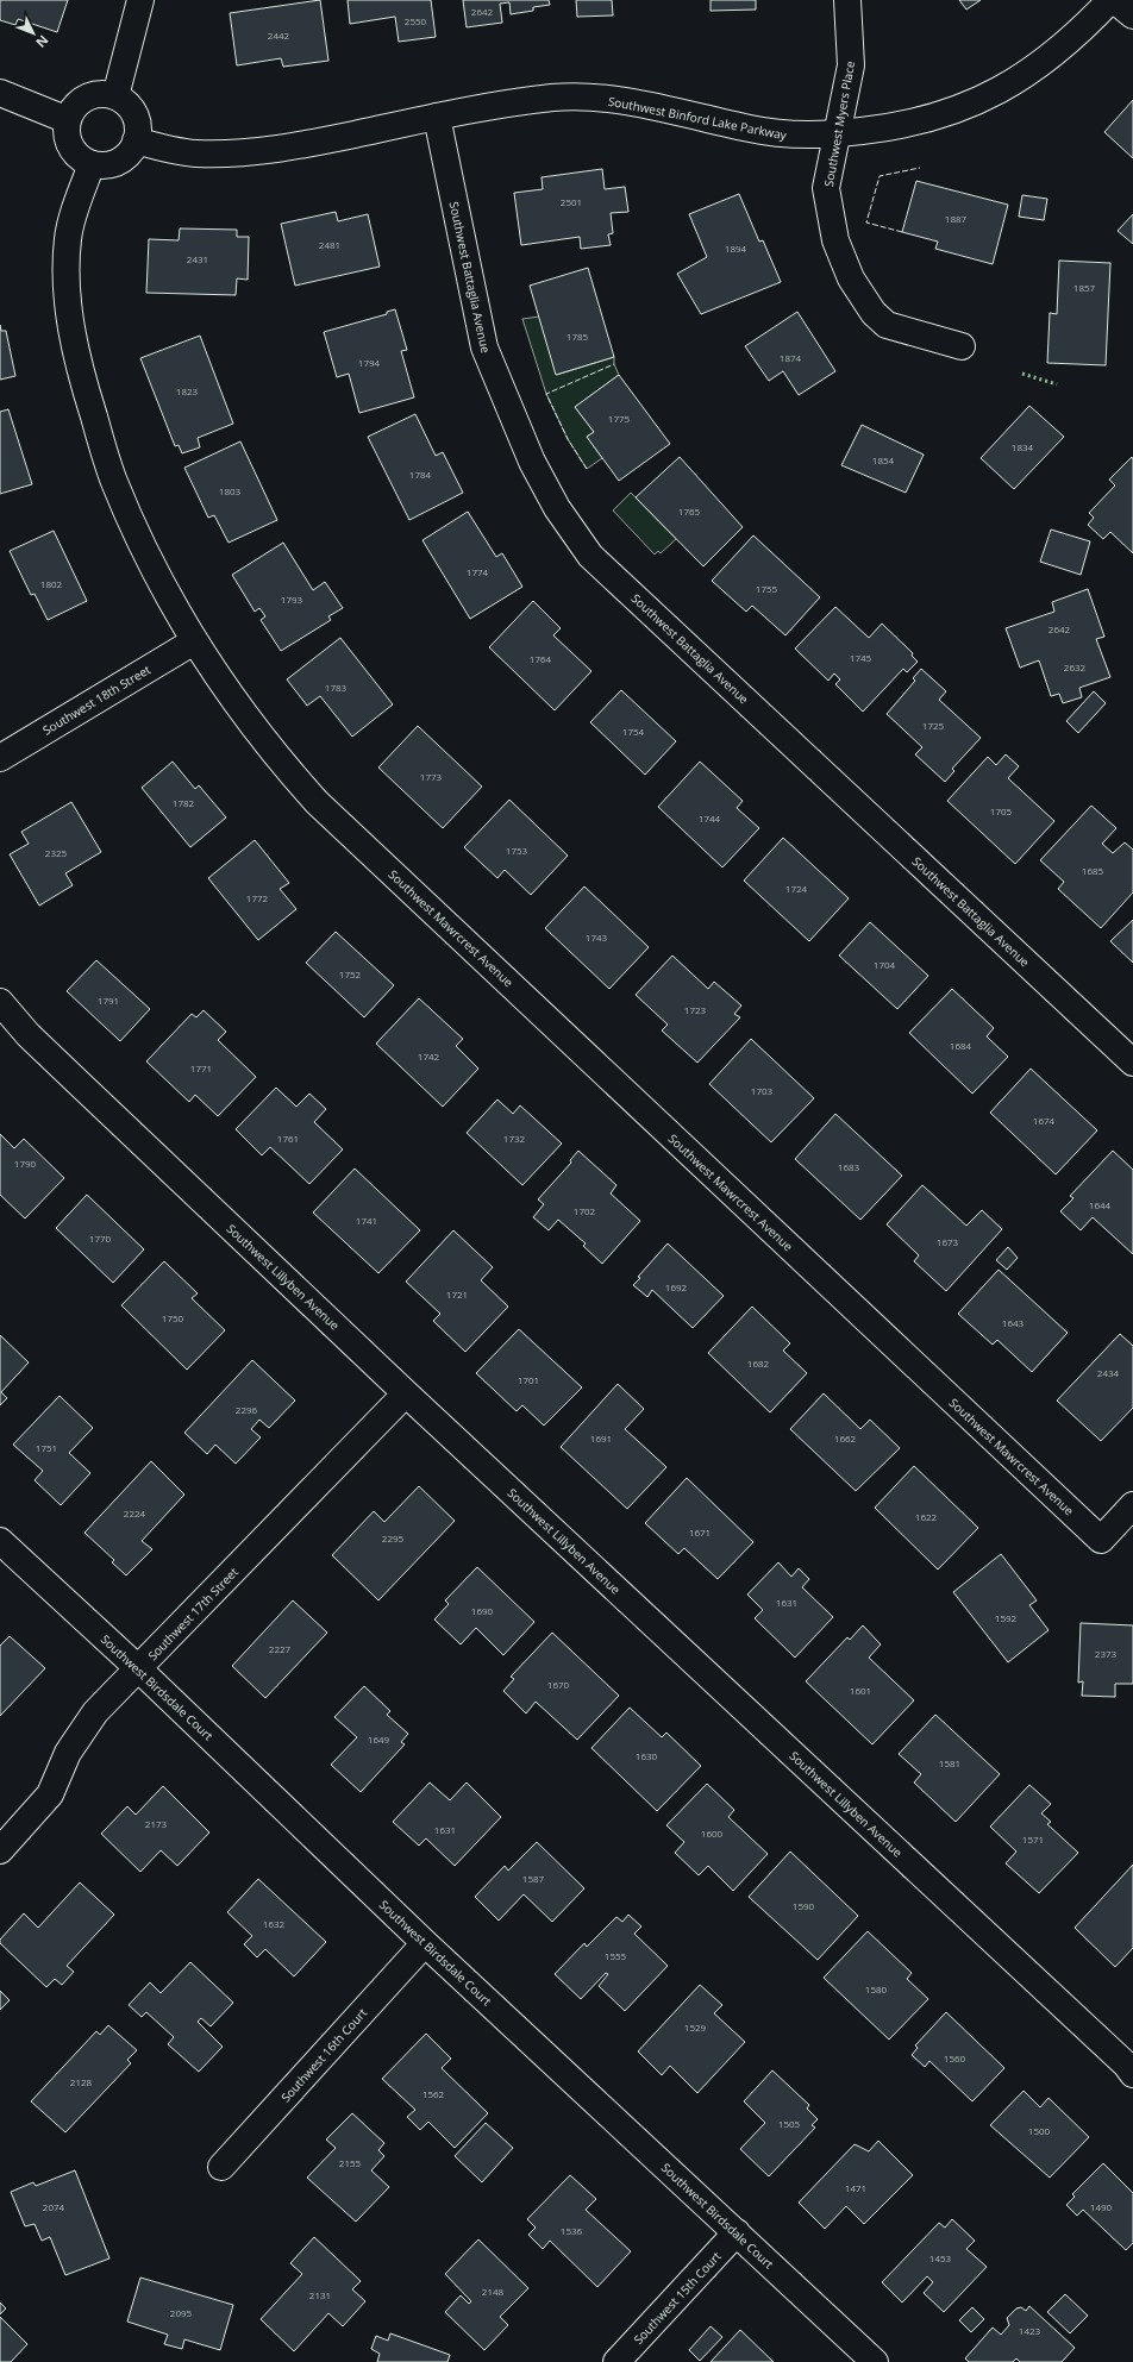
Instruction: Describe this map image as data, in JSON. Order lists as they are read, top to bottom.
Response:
{
  "streets": {
    "street": [
      "Southwest Binford Lake Parkway",
      "Southwest Myers Place",
      "Southwest Battaglia Avenue",
      "Southwest 18th Street",
      "Southwest Mawrcrest Avenue",
      "Southwest Lillyben Avenue",
      "Southwest 17th Street",
      "Southwest Birdsdale Court",
      "Southwest 16th Court",
      "Southwest 15th Court"
    ]
  },
  "crossings": [
    ["Southwest Binford Lake Parkway", "Southwest Myers Place"],
    ["Southwest Binford Lake Parkway", "Southwest Battaglia Avenue"],
    ["Southwest Binford Lake Parkway", "Southwest Mawrcrest Avenue"],
    ["Southwest 18th Street", "Southwest Mawrcrest Avenue"],
    ["Southwest Lillyben Avenue", "Southwest 17th Street"],
    ["Southwest 17th Street", "Southwest Birdsdale Court"],
    ["Southwest Birdsdale Court", "Southwest 16th Court"],
    ["Southwest Birdsdale Court", "Southwest 15th Court"]
  ],
  "house_numbers": [
    "2642",
    "2550",
    "2442",
    "2501",
    "1887",
    "2481",
    "1894",
    "2431",
    "1857",
    "1785",
    "1874",
    "1794",
    "1823",
    "1775",
    "1834",
    "1854",
    "1784",
    "1803",
    "1765",
    "1774",
    "1802",
    "1755",
    "1793",
    "2642",
    "1745",
    "1764",
    "2632",
    "1783",
    "1725",
    "1754",
    "1773",
    "1782",
    "1705",
    "1744",
    "1753",
    "2325",
    "1685",
    "1724",
    "1772",
    "1743",
    "1704",
    "1752",
    "1791",
    "1723",
    "1684",
    "1742",
    "1771",
    "1703",
    "1674",
    "1761",
    "1732",
    "1790",
    "1683",
    "1644",
    "1702",
    "1741",
    "1770",
    "1673",
    "1692",
    "1721",
    "1750",
    "1643",
    "1682",
    "2434",
    "1701",
    "2296",
    "1691",
    "1662",
    "1751",
    "2224",
    "1622",
    "1671",
    "2295",
    "1631",
    "1690",
    "1592",
    "2227",
    "2373",
    "1670",
    "1601",
    "1649",
    "1630",
    "1581",
    "2173",
    "1631",
    "1600",
    "1571",
    "1587",
    "1590",
    "1632",
    "1555",
    "1580",
    "1529",
    "1560",
    "2128",
    "1562",
    "1505",
    "1500",
    "2155",
    "1471",
    "2074",
    "1490",
    "1536",
    "1453",
    "2148",
    "2131",
    "2095",
    "1423"
  ],
  "north": "bottom right"
}
